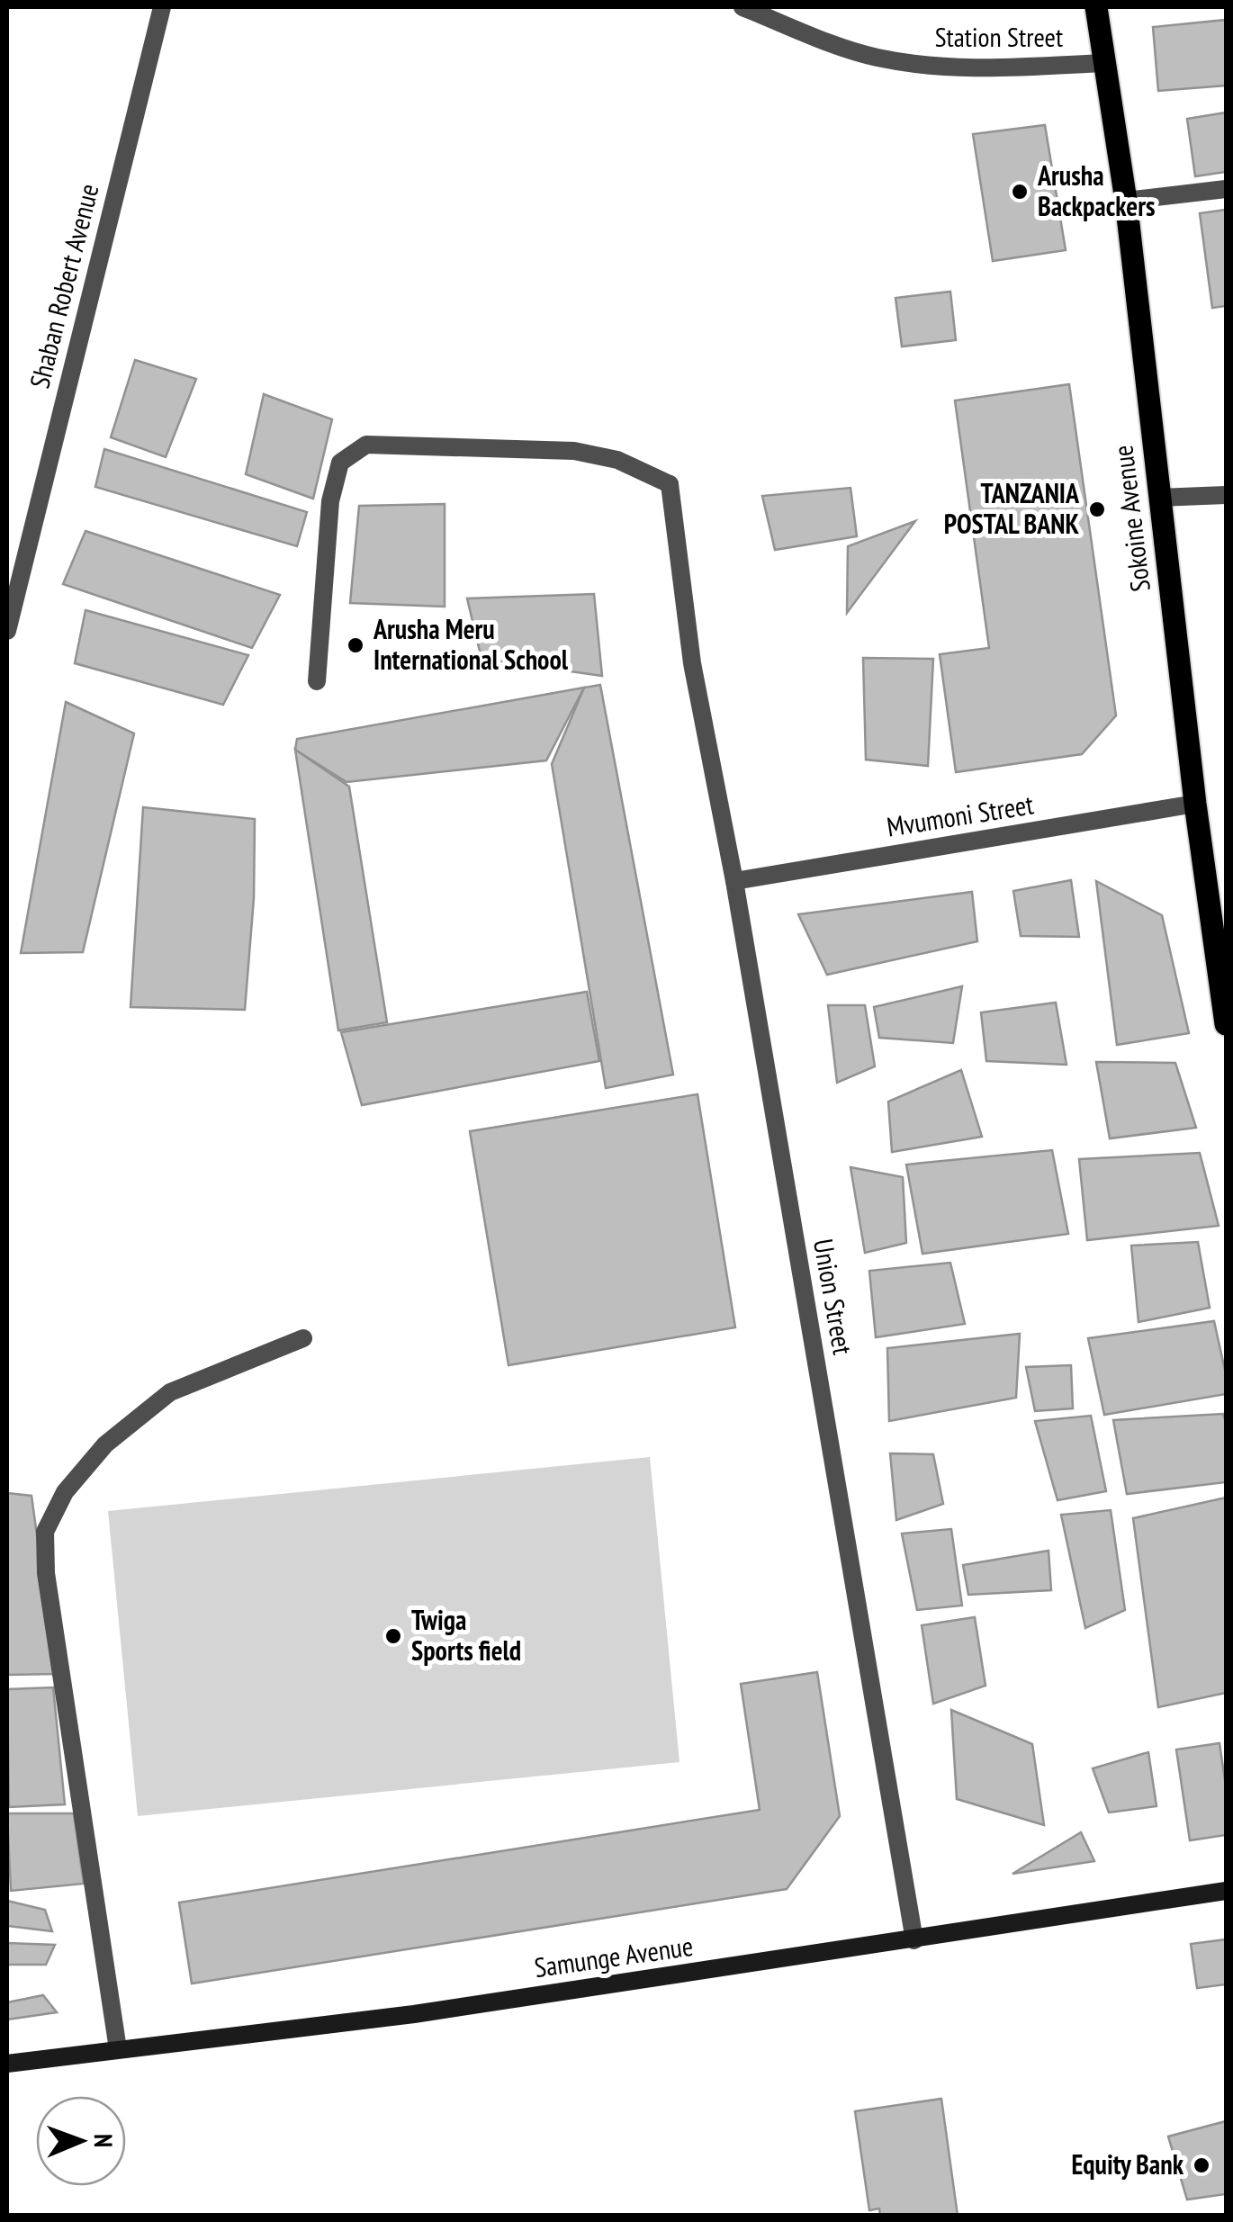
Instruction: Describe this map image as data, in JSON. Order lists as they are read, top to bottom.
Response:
{
  "streets": {
    "main road": ["Sokoine Avenue"],
    "street": [
      "Station Street",
      "Shaban Robert Avenue",
      "Mvumoni Street",
      "Union Street",
      "Samunge Avenue"
    ]
  },
  "crossings": [
    ["Station Street", "Sokoine Avenue"],
    ["Sokoine Avenue", "Mvumoni Street"],
    ["Mvumoni Street", "Union Street"],
    ["Union Street", "Samunge Avenue"]
  ],
  "places": [
    "Arusha Backpackers",
    "TANZANIA POSTAL BANK",
    "Arusha Meru International School",
    "Twiga Sports field",
    "Equity Bank"
  ],
  "north": "right"
}
